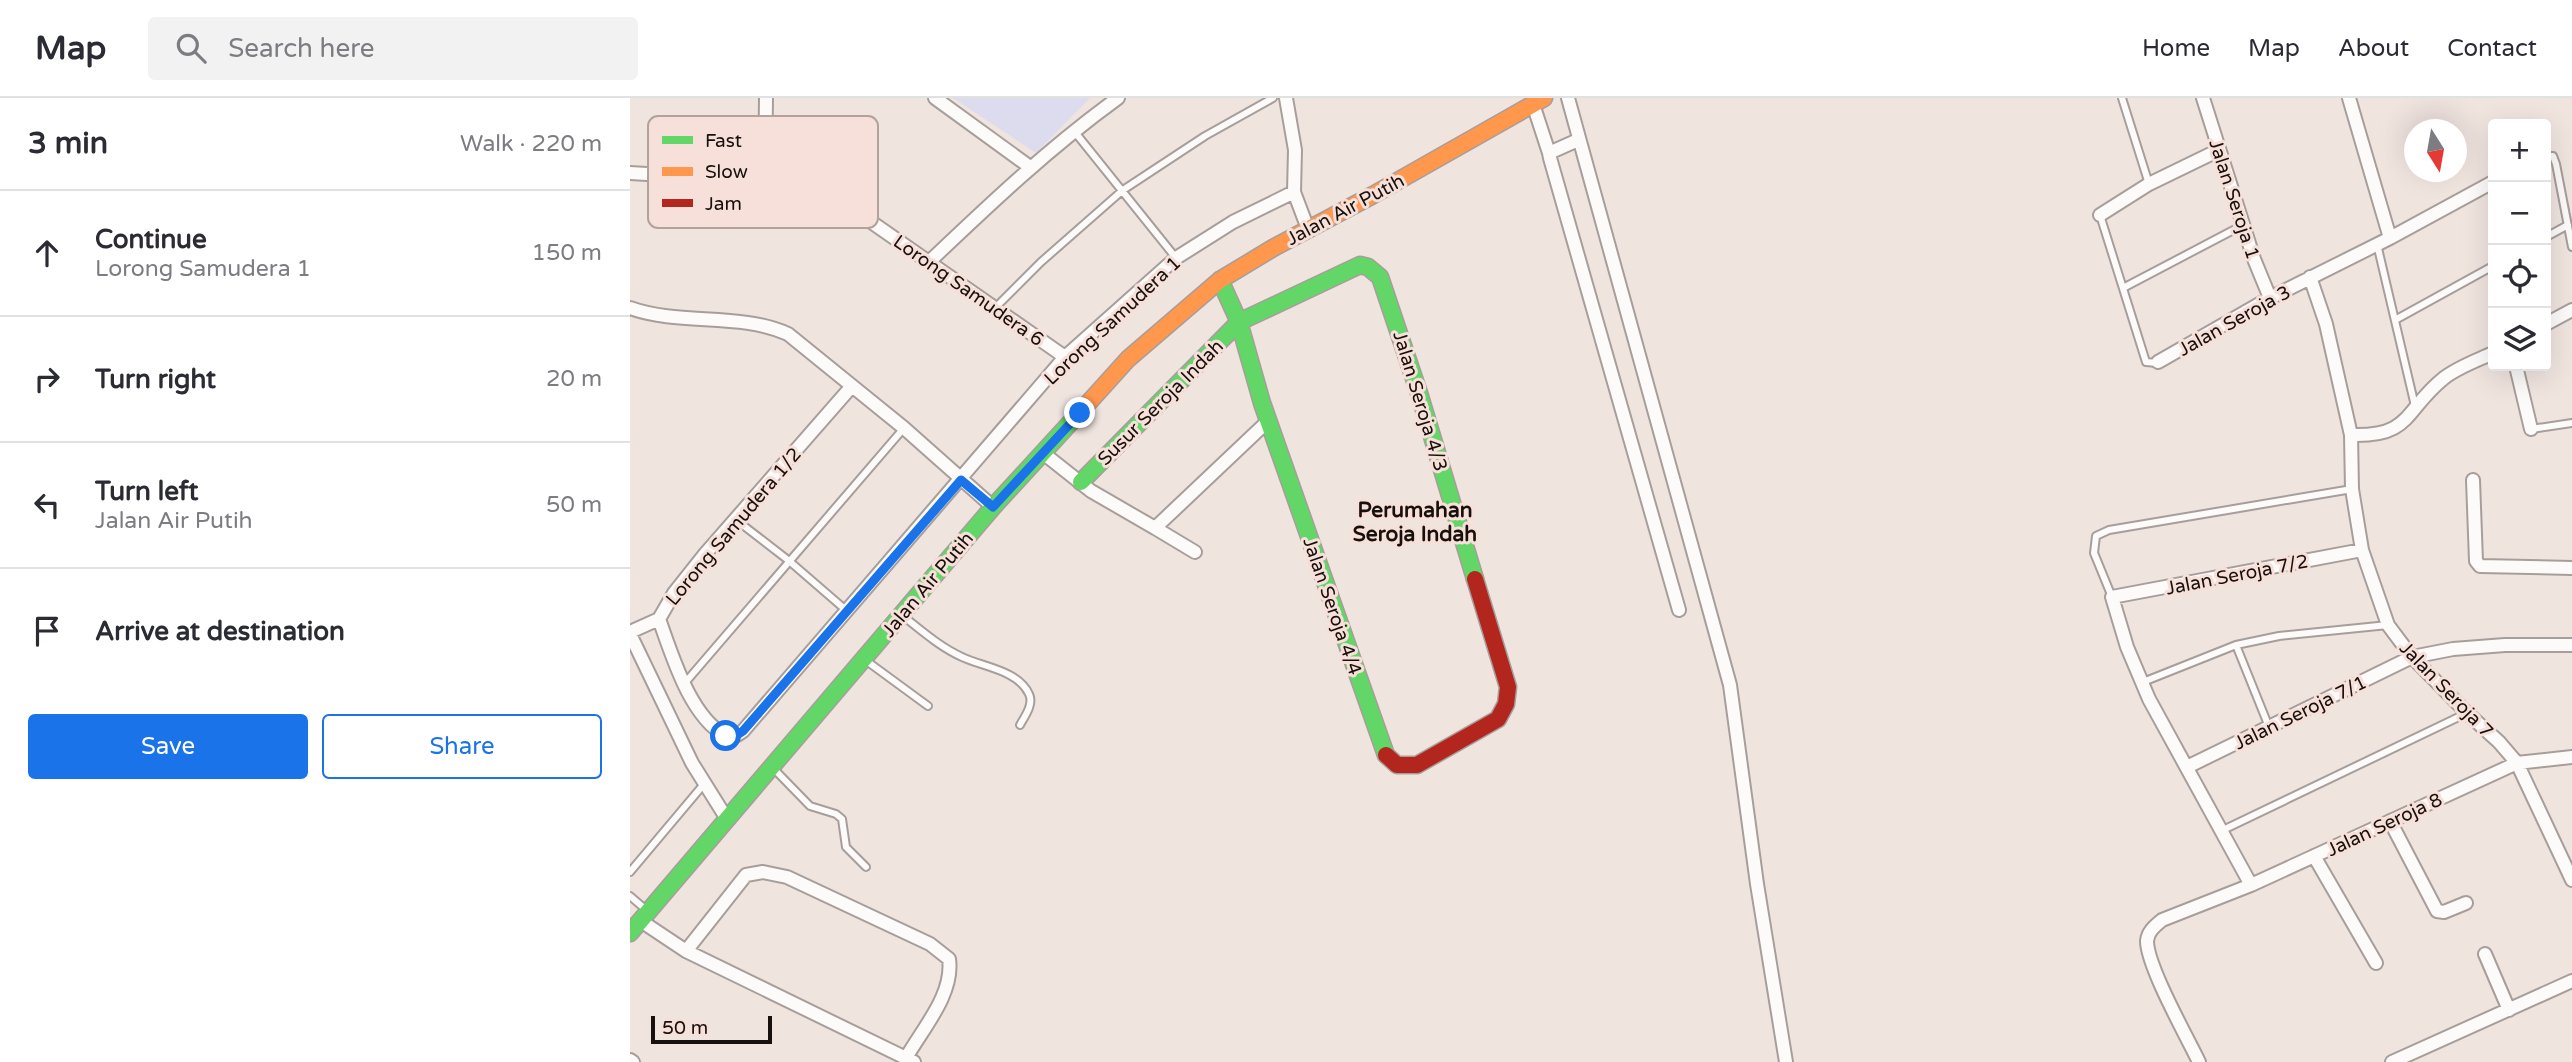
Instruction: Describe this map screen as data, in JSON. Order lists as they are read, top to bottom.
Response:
{
  "streets": {
    "street": [
      "Jalan Seroja 1",
      "Jalan Air Putih",
      "Lorong Samudera 6",
      "Lorong Samudera 1",
      "Jalan Seroja 3",
      "Jalan Seroja 4/3",
      "Susur Seroja Indah",
      "Lorong Samudera 1/2",
      "Jalan Seroja 7/2",
      "Jalan Seroja 4/4",
      "Jalan Seroja 7",
      "Jalan Seroja 7/1",
      "Jalan Seroja 8"
    ]
  },
  "crossings": [
    ["Jalan Seroja 1", "Jalan Seroja 3"],
    ["Jalan Air Putih", "Jalan Seroja 4/4"],
    ["Lorong Samudera 6", "Lorong Samudera 1"],
    ["Lorong Samudera 1", "Lorong Samudera 1/2"],
    ["Jalan Seroja 3", "Jalan Seroja 7"],
    ["Jalan Seroja 4/3", "Susur Seroja Indah"],
    ["Jalan Seroja 4/3", "Jalan Seroja 4/4"],
    ["Susur Seroja Indah", "Jalan Seroja 4/4"],
    ["Jalan Seroja 7/2", "Jalan Seroja 7"],
    ["Jalan Seroja 7", "Jalan Seroja 7/1"],
    ["Jalan Seroja 7", "Jalan Seroja 8"]
  ],
  "districts": ["Perumahan Seroja Indah"],
  "legend": ["Fast", "Slow", "Jam"],
  "scale_bar": "50 m",
  "north": "bottom",
  "page": {
    "header": "Map",
    "search": "Search here",
    "nav": [
      "Home",
      "Map",
      "About",
      "Contact"
    ],
    "heading": ["3 min", "Walk · 220 m"],
    "map_buttons": ["+", "−"],
    "list": [
      ["Continue", "Lorong Samudera 1", "150 m"],
      ["Turn right", "20 m"],
      ["Turn left", "Jalan Air Putih", "50 m"],
      "Arrive at destination"
    ],
    "buttons": ["Save", "Share"],
    "scale": "50 m"
  }
}
